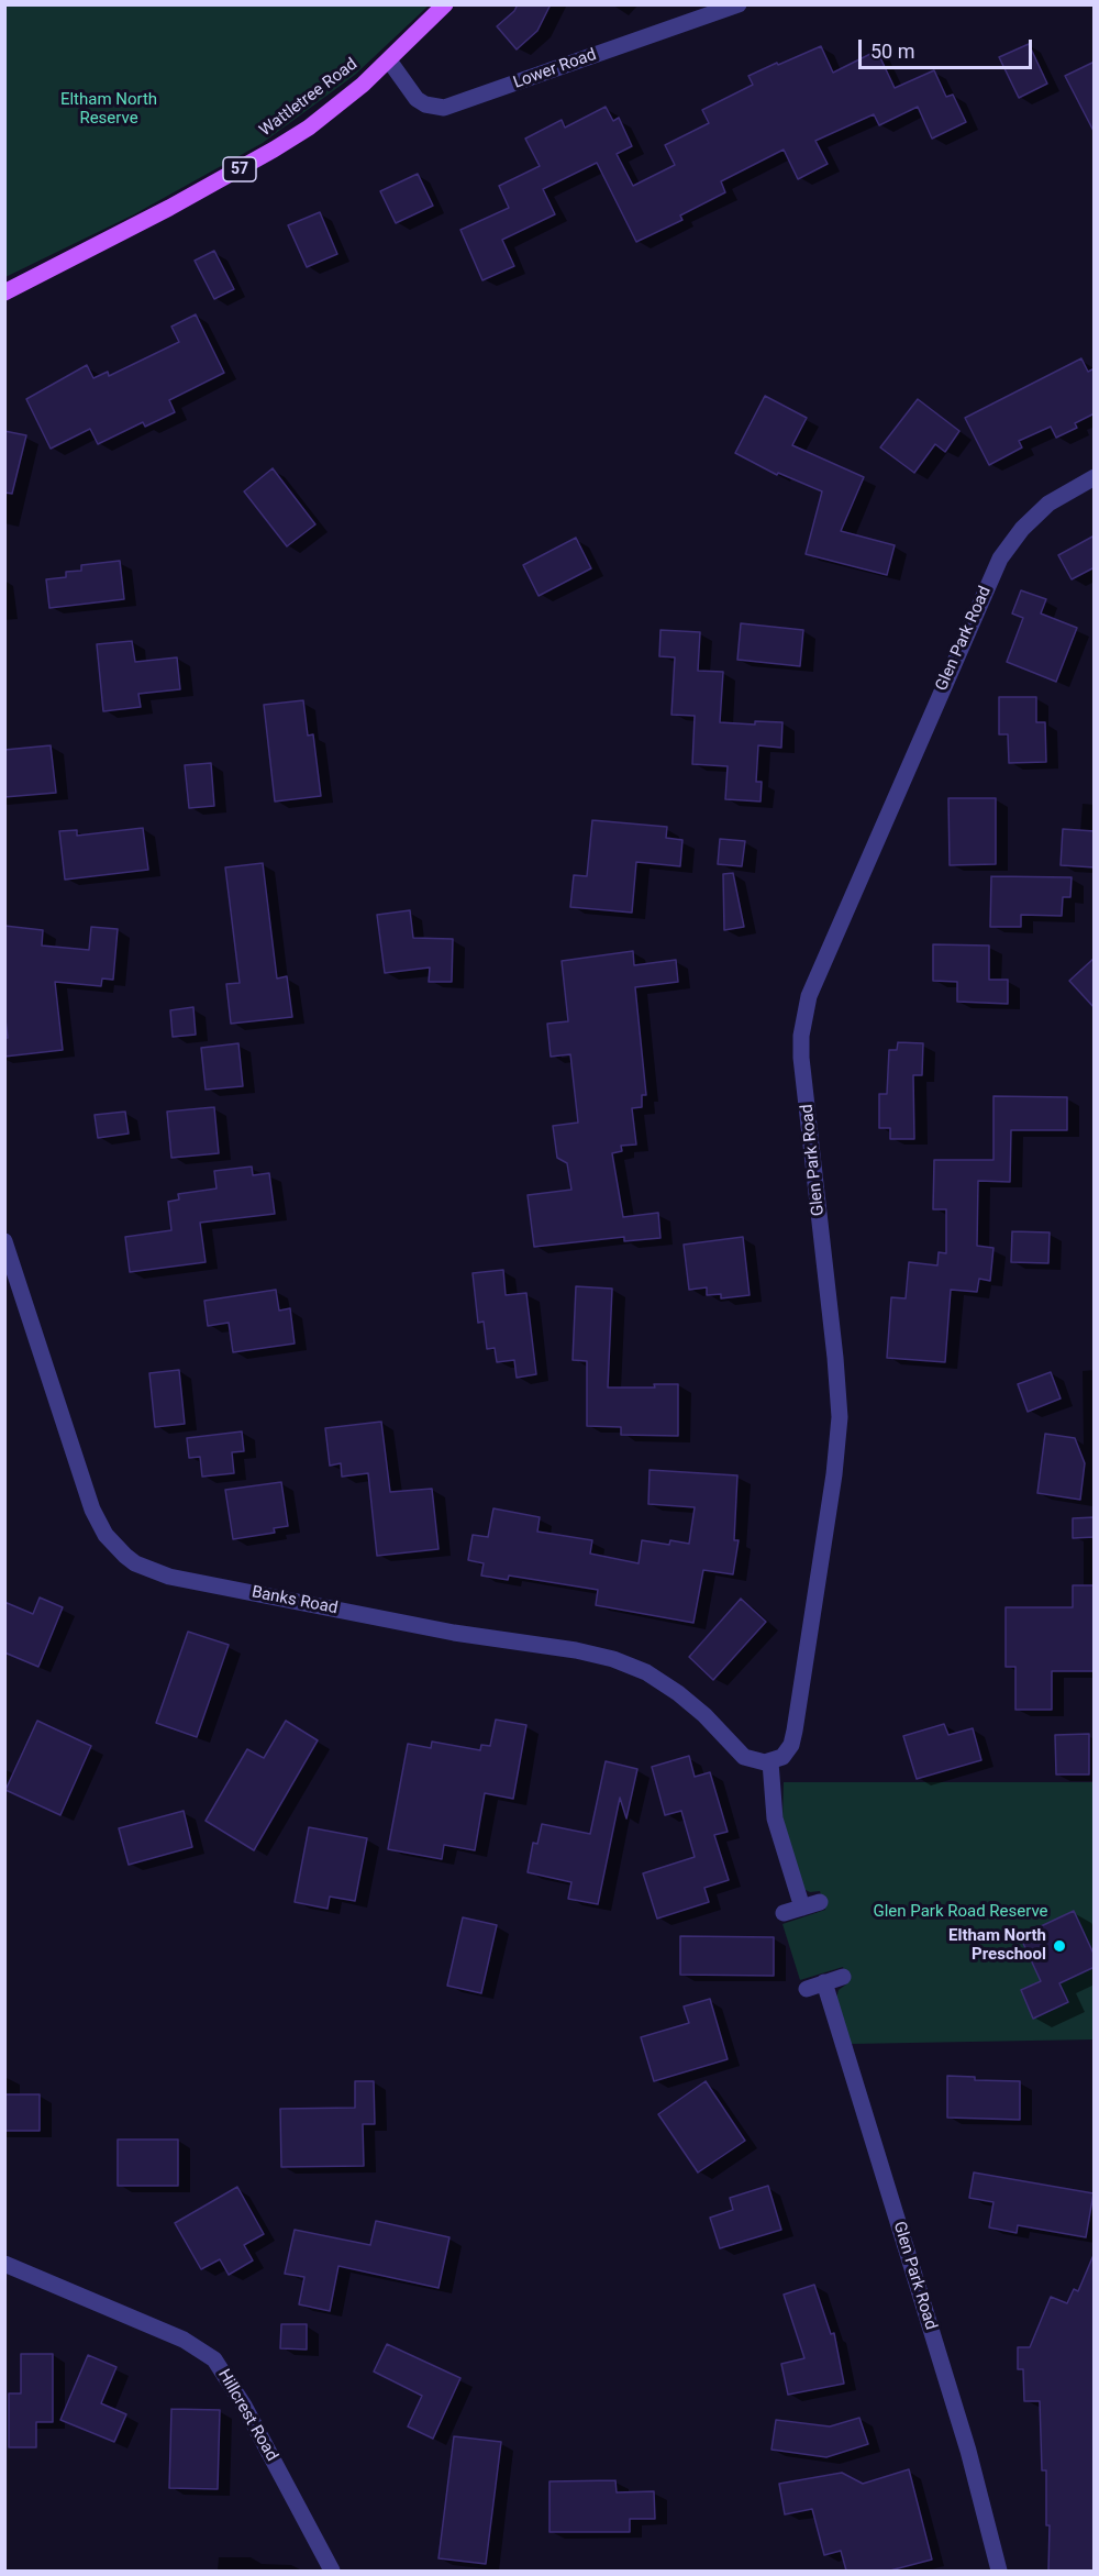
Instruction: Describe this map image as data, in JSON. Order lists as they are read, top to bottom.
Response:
{
  "streets": {
    "main road": ["Wattletree Road", "57"],
    "street": [
      "Lower Road",
      "Glen Park Road",
      "Banks Road",
      "Hillcrest Road"
    ]
  },
  "crossings": [
    ["Lower Road", "Wattletree Road"],
    ["Glen Park Road", "Banks Road"]
  ],
  "parks": ["Eltham North Reserve", "Glen Park Road Reserve"],
  "places": ["Eltham North Preschool"],
  "scale_bar": "50 m"
}
